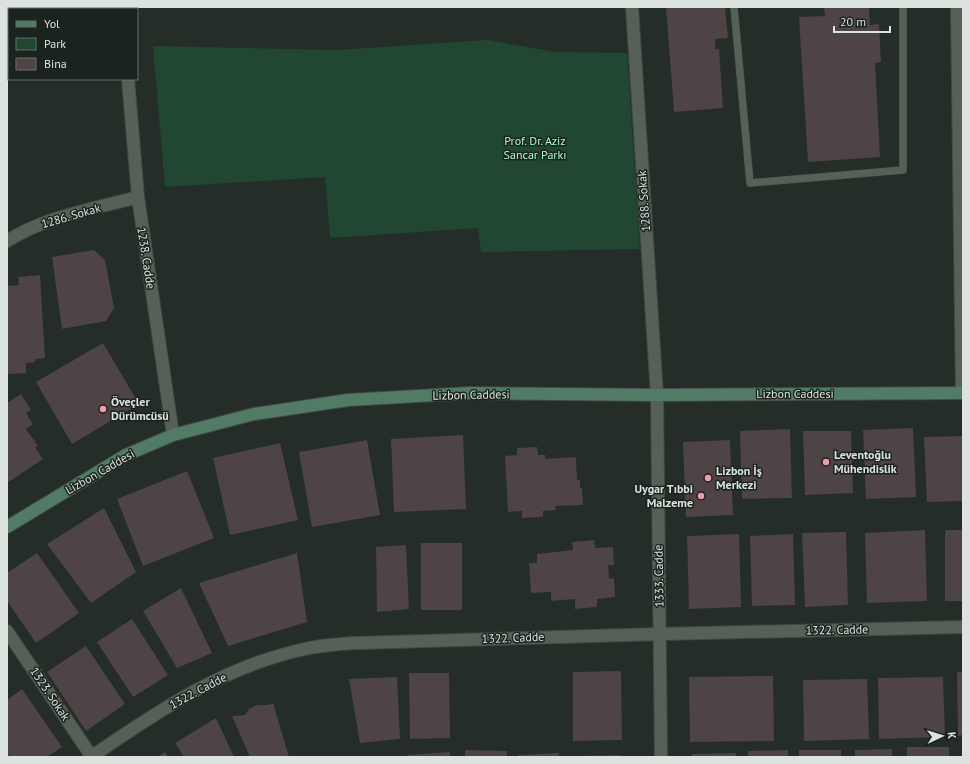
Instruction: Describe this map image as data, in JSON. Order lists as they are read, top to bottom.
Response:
{
  "streets": {
    "main road": ["Lizbon Caddesi"],
    "street": [
      "1288. Sokak",
      "1286. Sokak",
      "1238. Cadde",
      "1333. Cadde",
      "1322. Cadde",
      "1323. Sokak"
    ]
  },
  "crossings": [
    ["1288. Sokak", "Lizbon Caddesi"],
    ["1288. Sokak", "1333. Cadde"],
    ["1286. Sokak", "1238. Cadde"],
    ["1238. Cadde", "Lizbon Caddesi"],
    ["Lizbon Caddesi", "1333. Cadde"],
    ["1333. Cadde", "1322. Cadde"],
    ["1322. Cadde", "1323. Sokak"]
  ],
  "parks": ["Prof. Dr. Aziz Sancar Parkı"],
  "places": [
    "Öveçler Dürümcüsü",
    "Leventoğlu Mühendislik",
    "Lizbon İş Merkezi",
    "Uygar Tıbbi Malzeme"
  ],
  "legend": ["Yol", "Park", "Bina"],
  "scale_bar": "20 m",
  "north": "right"
}
